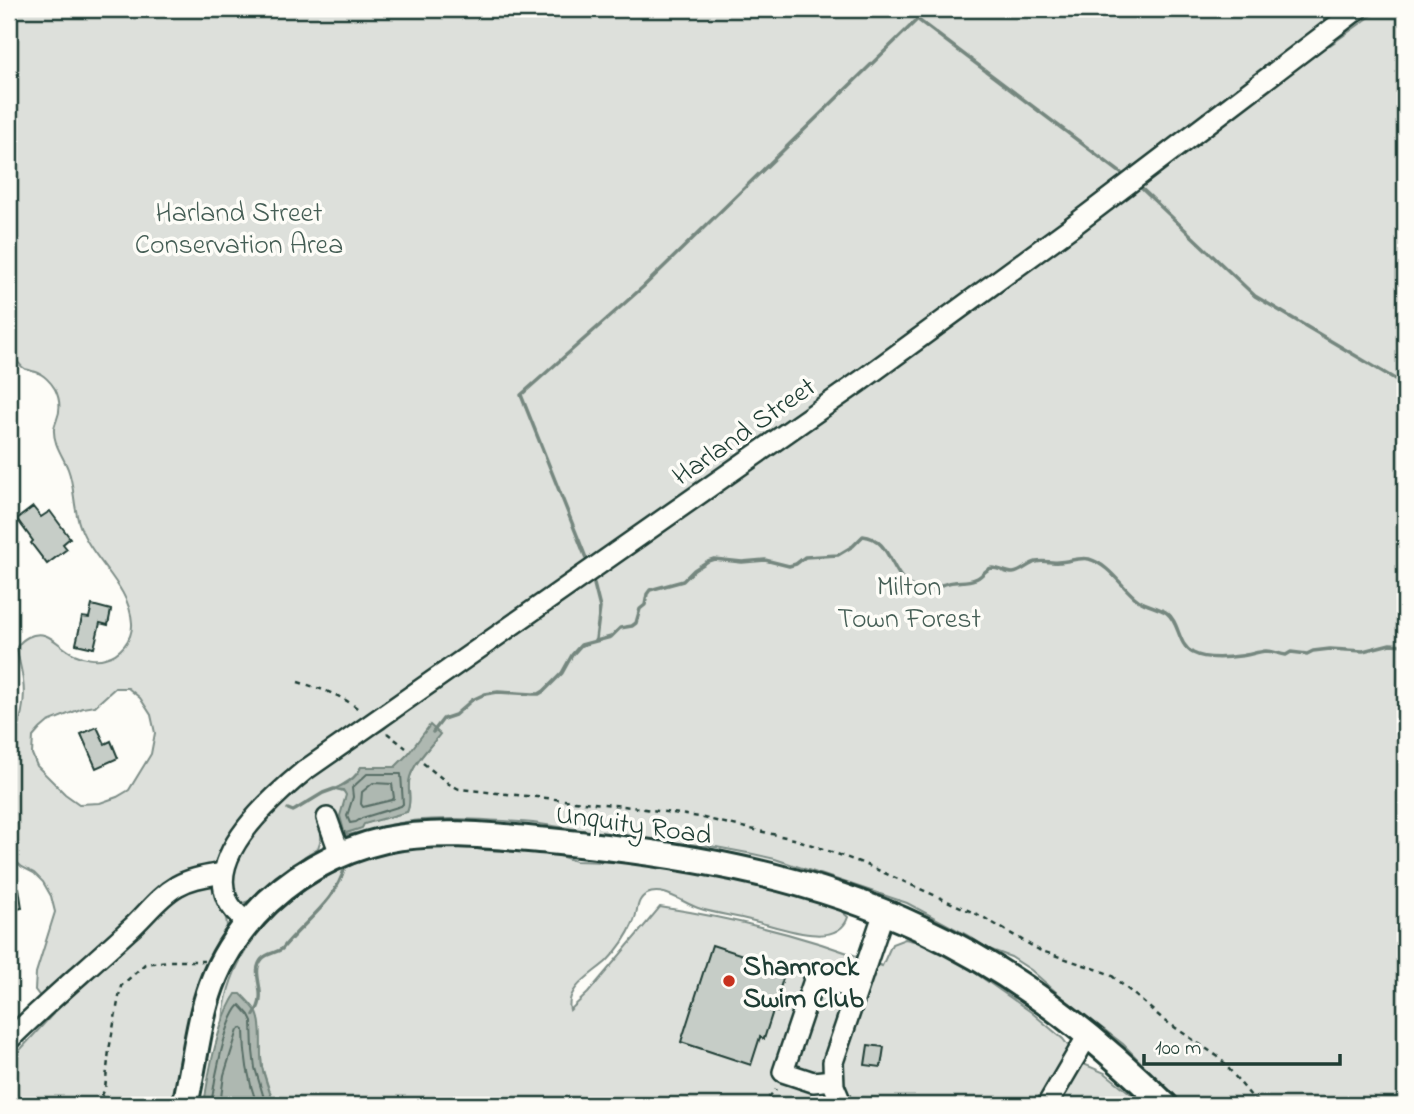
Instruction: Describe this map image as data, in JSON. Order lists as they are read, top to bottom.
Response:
{
  "streets": {
    "main road": ["Unquity Road"],
    "street": ["Harland Street"]
  },
  "parks": ["Harland Street Conservation Area", "Milton Town Forest"],
  "places": ["Shamrock Swim Club"],
  "scale_bar": "100 m"
}
